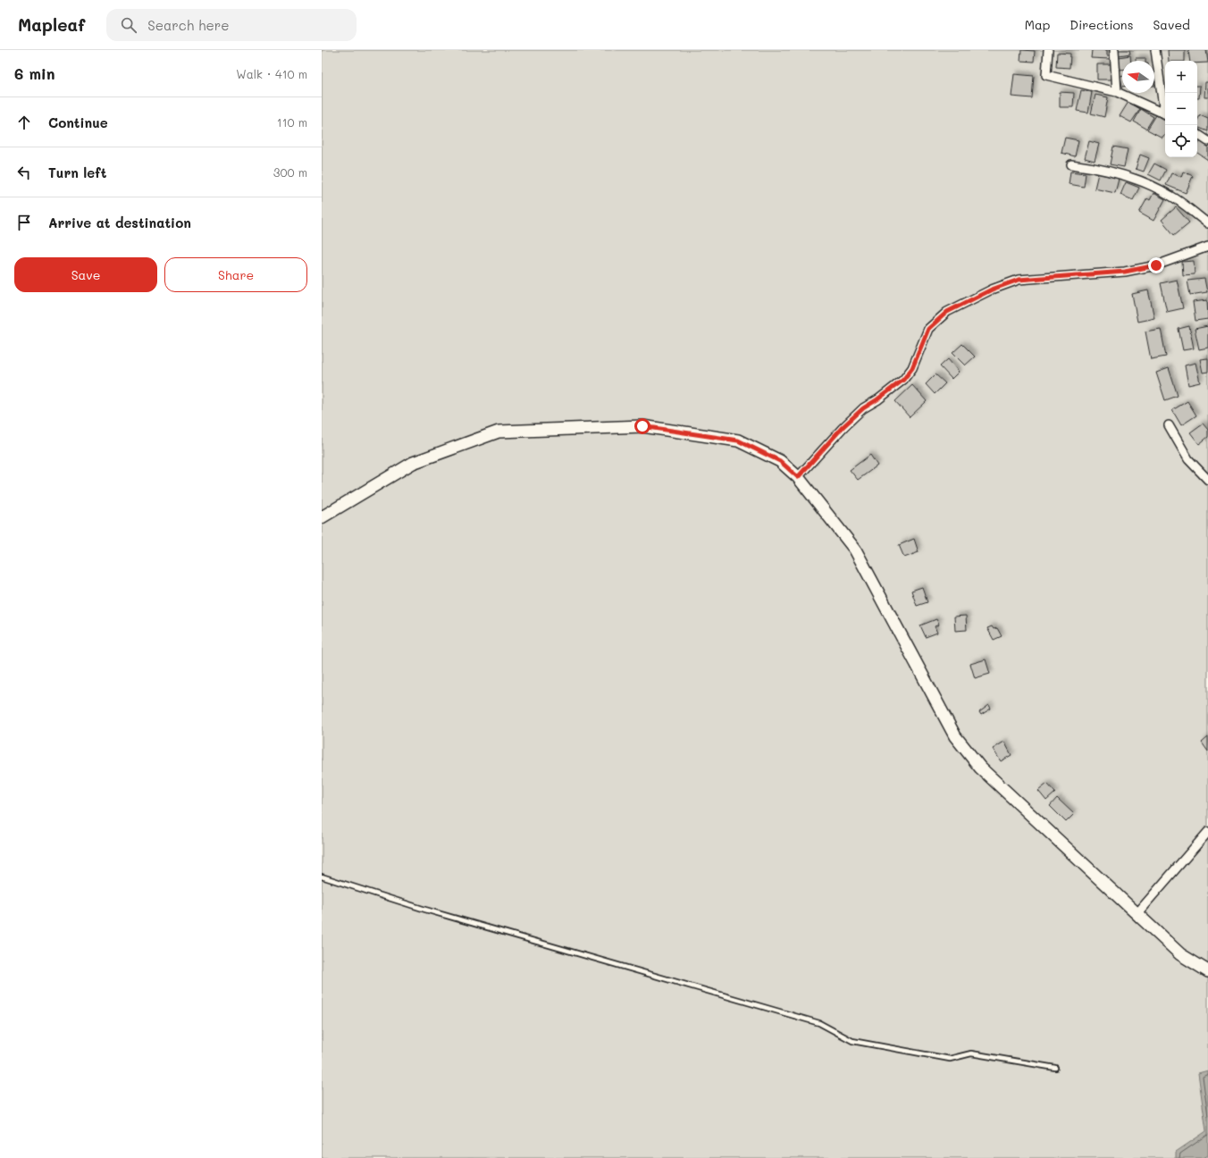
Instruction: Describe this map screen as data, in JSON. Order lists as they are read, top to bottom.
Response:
{
  "north": "left",
  "page": {
    "header": "Mapleaf",
    "search": "Search here",
    "nav": ["Map", "Directions", "Saved"],
    "heading": ["6 min", "Walk · 410 m"],
    "map_buttons": ["+", "−"],
    "list": [
      ["Continue", "110 m"],
      ["Turn left", "300 m"],
      "Arrive at destination"
    ],
    "buttons": ["Save", "Share"]
  }
}
